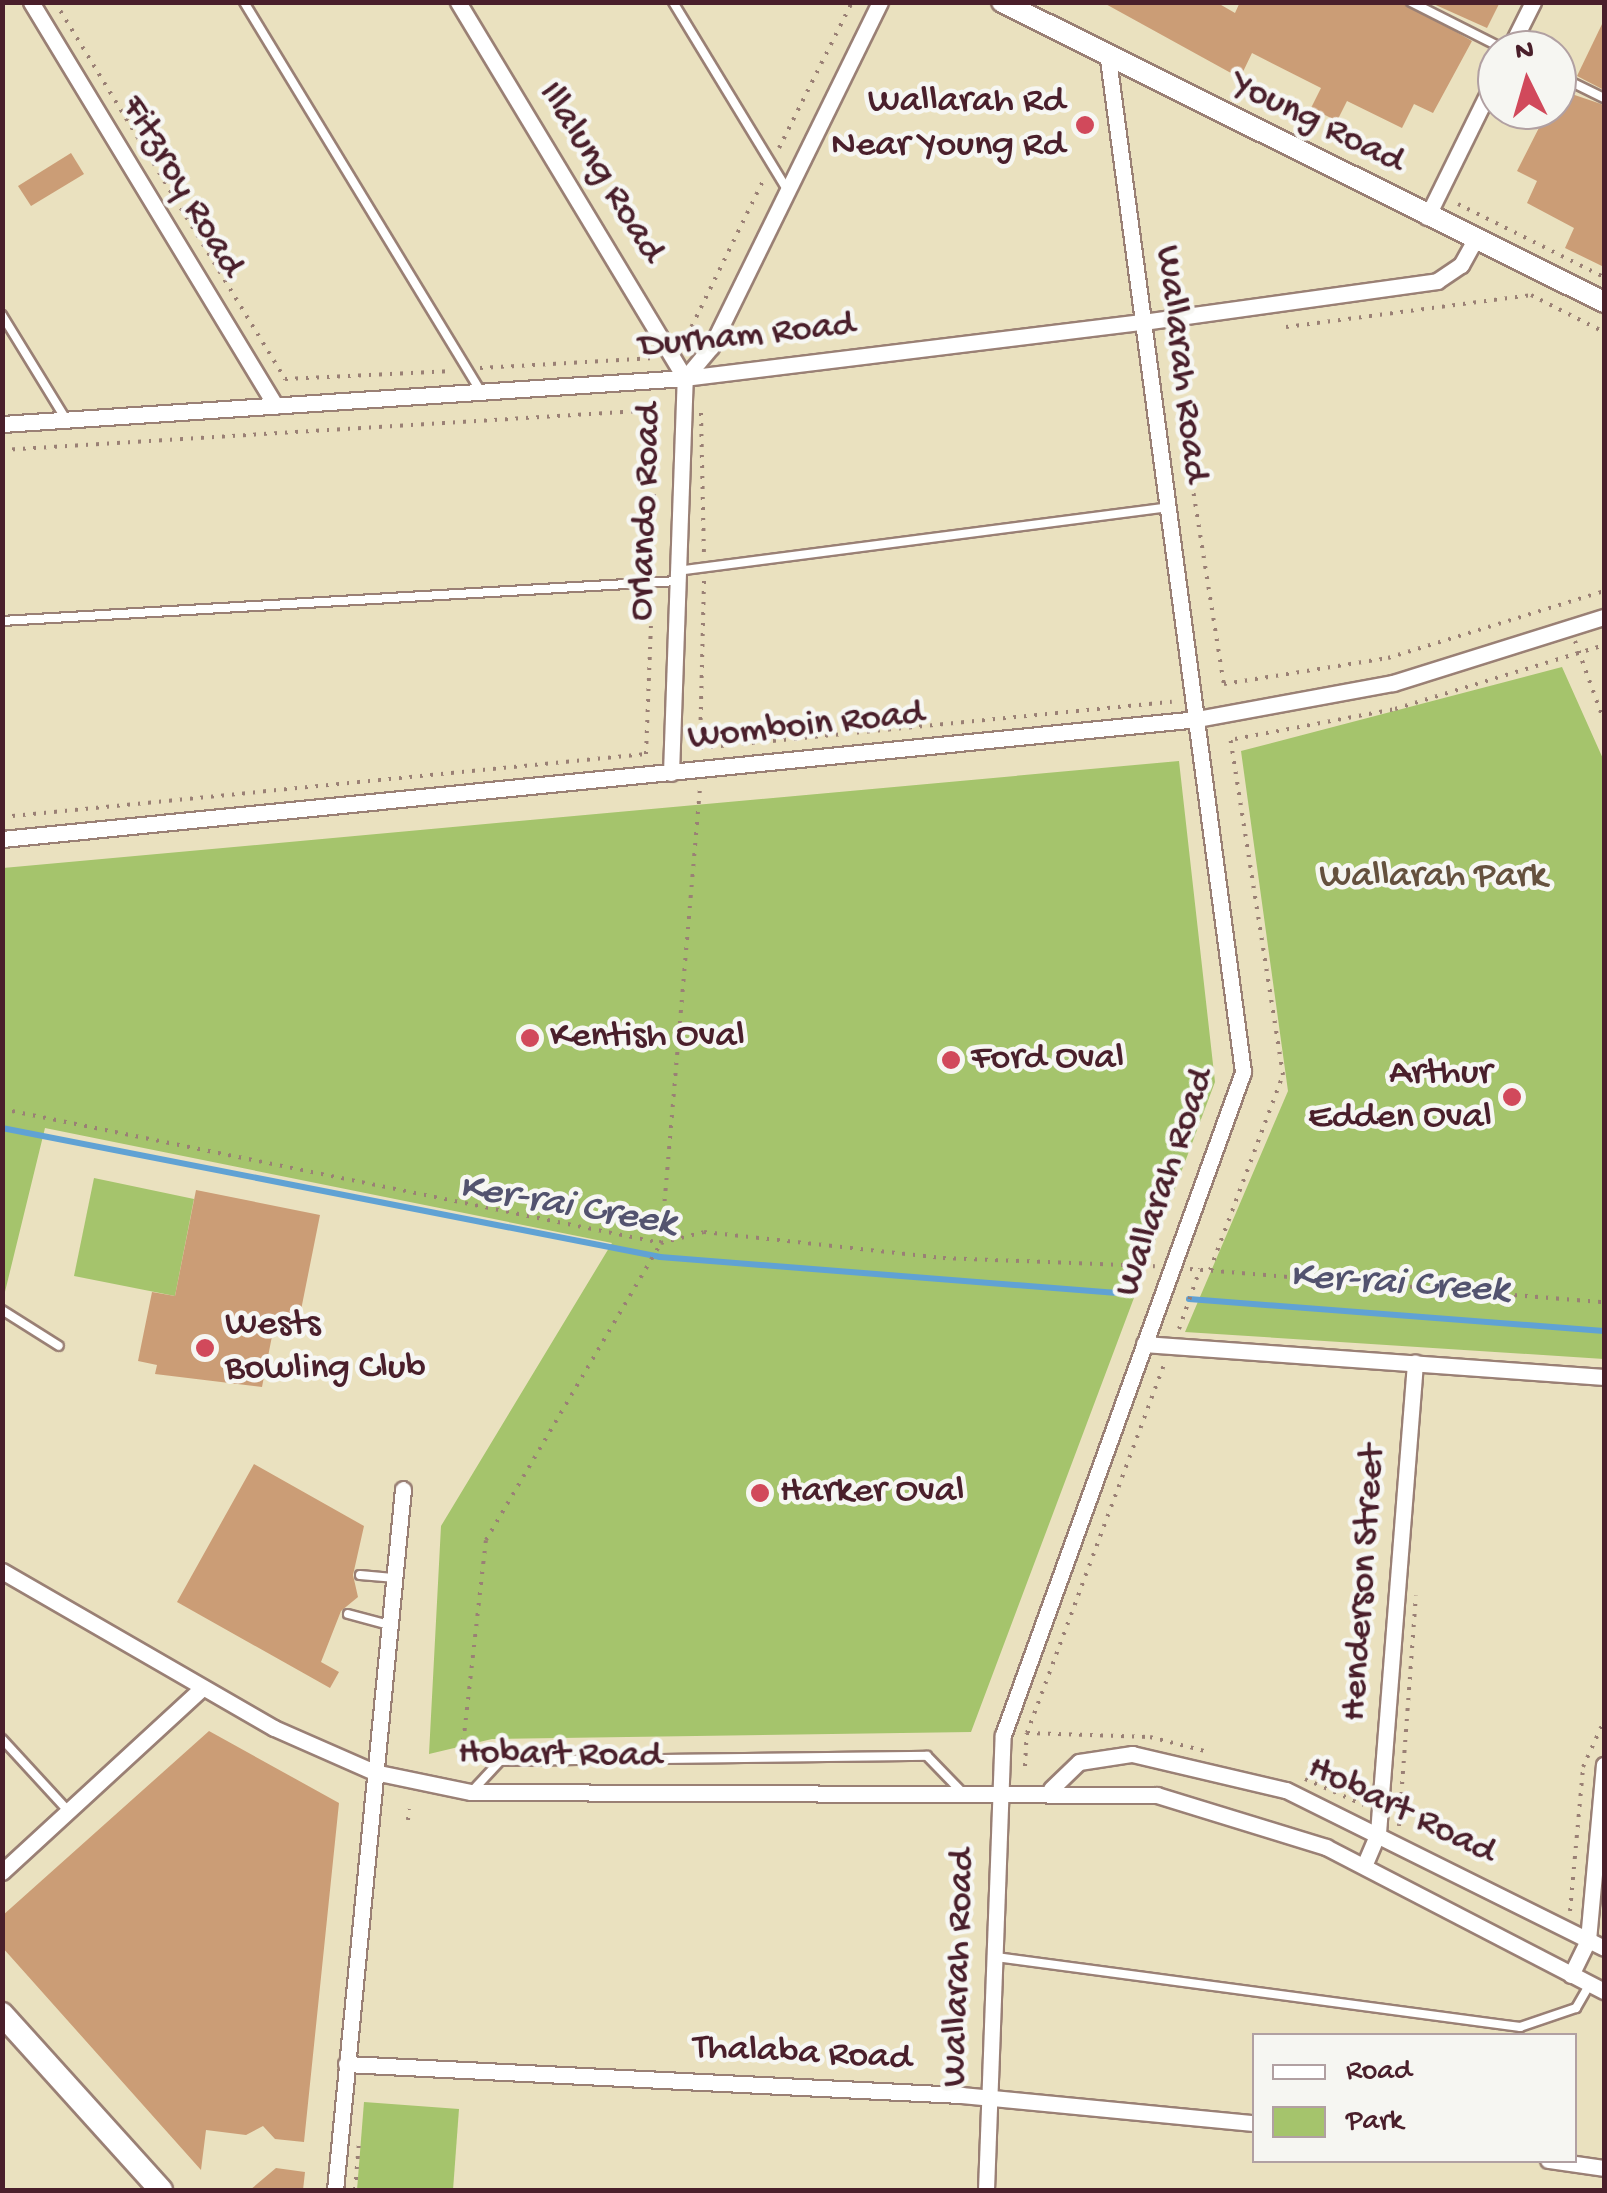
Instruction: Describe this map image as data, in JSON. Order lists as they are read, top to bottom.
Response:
{
  "streets": {
    "street": [
      "Young Road",
      "Illalung Road",
      "Fitzroy Road",
      "Durham Road",
      "Wallarah Road",
      "Orlando Road",
      "Womboin Road",
      "Henderson Street",
      "Hobart Road",
      "Thalaba Road"
    ]
  },
  "crossings": [
    ["Young Road", "Durham Road"],
    ["Young Road", "Wallarah Road"],
    ["Illalung Road", "Durham Road"],
    ["Illalung Road", "Orlando Road"],
    ["Fitzroy Road", "Durham Road"],
    ["Durham Road", "Wallarah Road"],
    ["Durham Road", "Orlando Road"],
    ["Wallarah Road", "Womboin Road"],
    ["Wallarah Road", "Hobart Road"],
    ["Wallarah Road", "Thalaba Road"],
    ["Orlando Road", "Womboin Road"],
    ["Henderson Street", "Hobart Road"]
  ],
  "water": ["Ker-rai Creek"],
  "parks": ["Wallarah Park"],
  "places": [
    "Wallarah Rd Near Young Rd",
    "Kentish Oval",
    "Ford Oval",
    "Arthur Edden Oval",
    "Wests Bowling Club",
    "Harker Oval"
  ],
  "legend": ["Road", "Park"],
  "north": "top"
}
